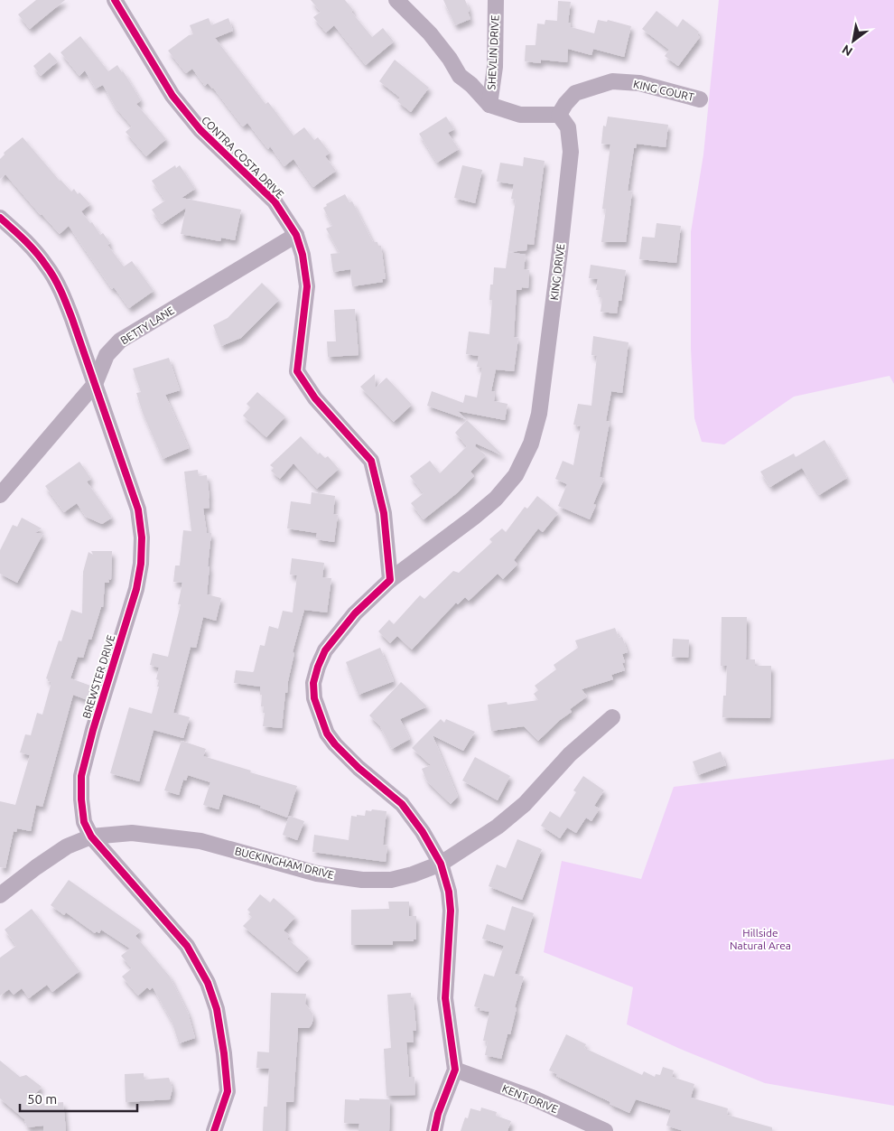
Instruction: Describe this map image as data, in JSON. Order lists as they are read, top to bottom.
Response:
{
  "streets": {
    "street": [
      "SHEVLIN DRIVE",
      "KING COURT",
      "CONTRA COSTA DRIVE",
      "KING DRIVE",
      "BETTY LANE",
      "BREWSTER DRIVE",
      "BUCKINGHAM DRIVE",
      "KENT DRIVE"
    ]
  },
  "crossings": [
    ["KING COURT", "KING DRIVE"],
    ["CONTRA COSTA DRIVE", "KING DRIVE"],
    ["CONTRA COSTA DRIVE", "BETTY LANE"],
    ["BETTY LANE", "BREWSTER DRIVE"],
    ["BREWSTER DRIVE", "BUCKINGHAM DRIVE"]
  ],
  "parks": ["Hillside Natural Area"],
  "scale_bar": "50 m",
  "north": "bottom left"
}
